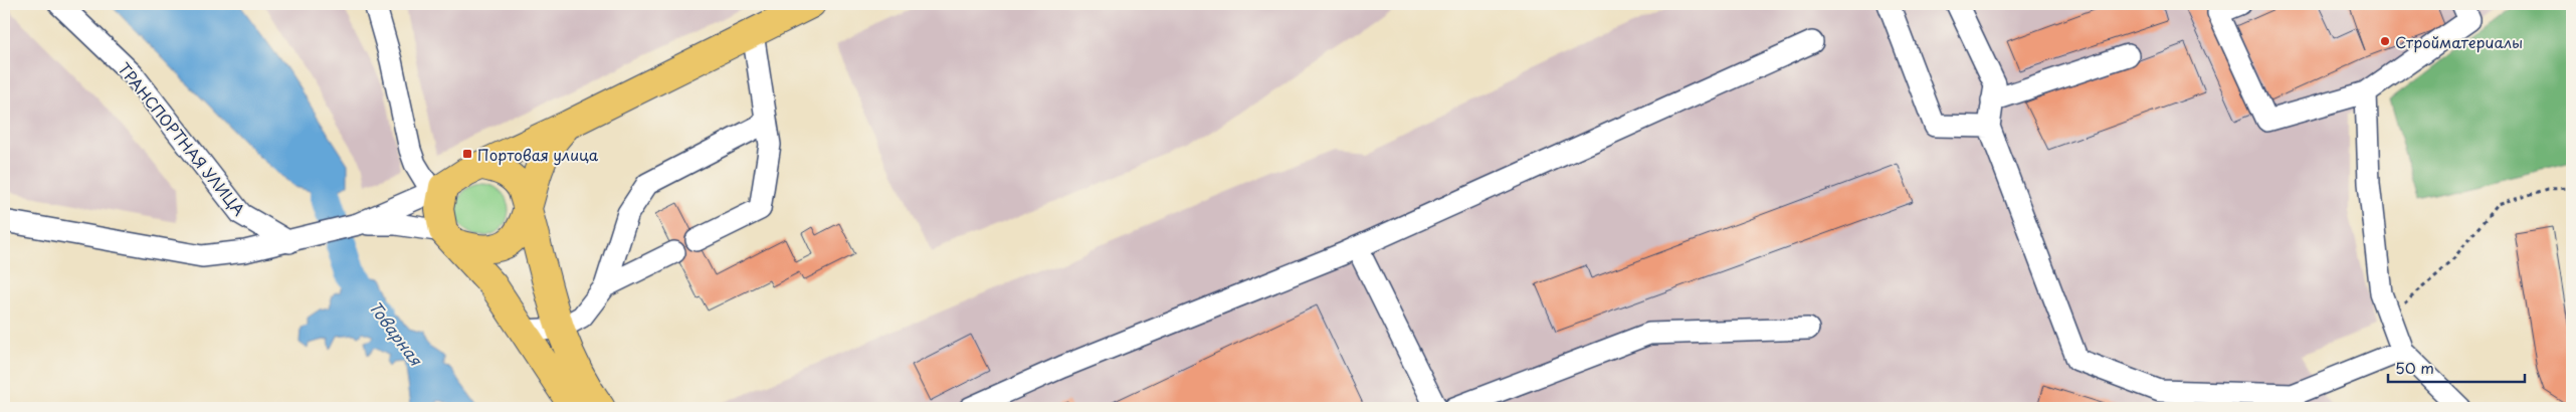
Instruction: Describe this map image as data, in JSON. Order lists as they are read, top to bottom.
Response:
{
  "streets": {
    "street": ["ТРАНСПОРТНАЯ УЛИЦА"]
  },
  "water": ["Товарная"],
  "places": {
    "other": ["Стройматериалы"],
    "transit": ["Портовая улица"]
  },
  "scale_bar": "50 m"
}
